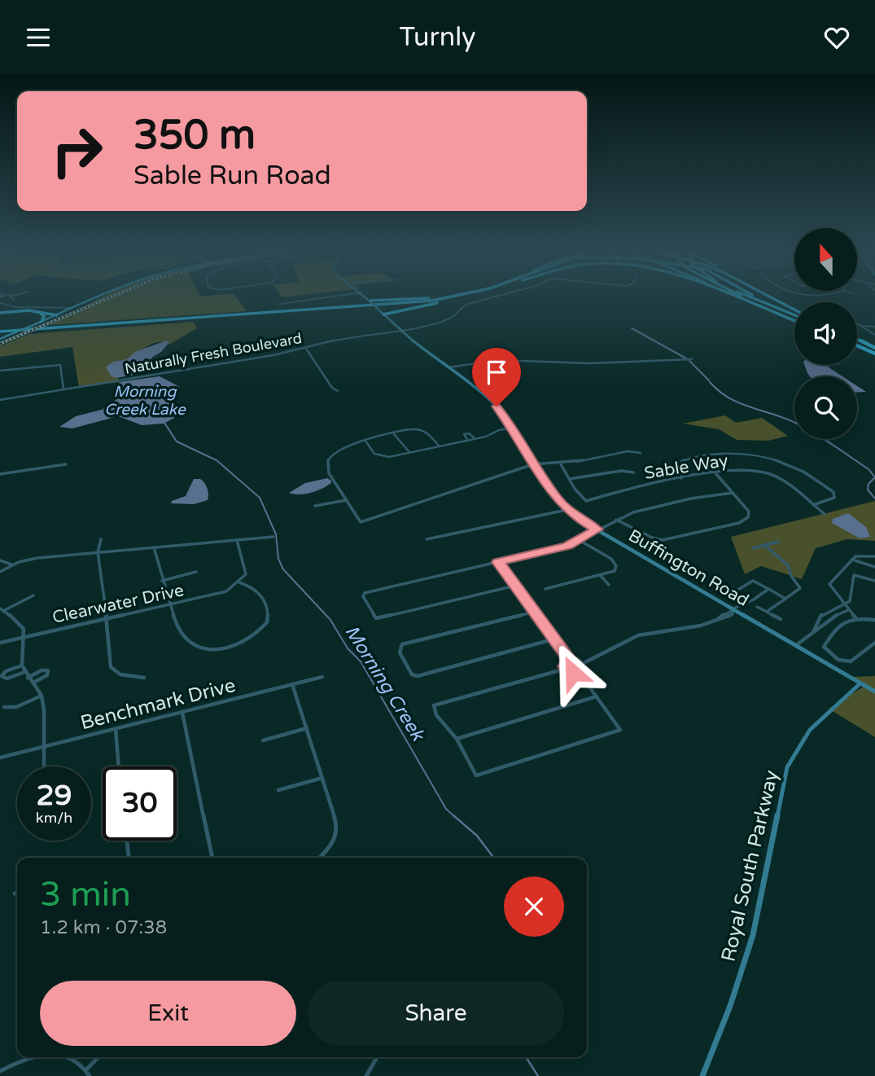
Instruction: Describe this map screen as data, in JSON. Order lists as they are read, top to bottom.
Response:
{
  "streets": {
    "street": [
      "Naturally Fresh Boulevard",
      "Sable Way",
      "Buffington Road",
      "Clearwater Drive",
      "Benchmark Drive",
      "Royal South Parkway"
    ]
  },
  "crossings": [
    ["Naturally Fresh Boulevard", "Buffington Road"],
    ["Buffington Road", "Royal South Parkway"]
  ],
  "water": ["Morning Creek Lake", "Morning Creek"],
  "north": "top",
  "page": {
    "header": "Turnly",
    "turn": ["350 m", "Sable Run Road"],
    "speed": "29 km/h",
    "limit": "30",
    "heading": ["3 min", "1.2 km · 07:38"],
    "buttons": ["Exit", "Share"]
  }
}
